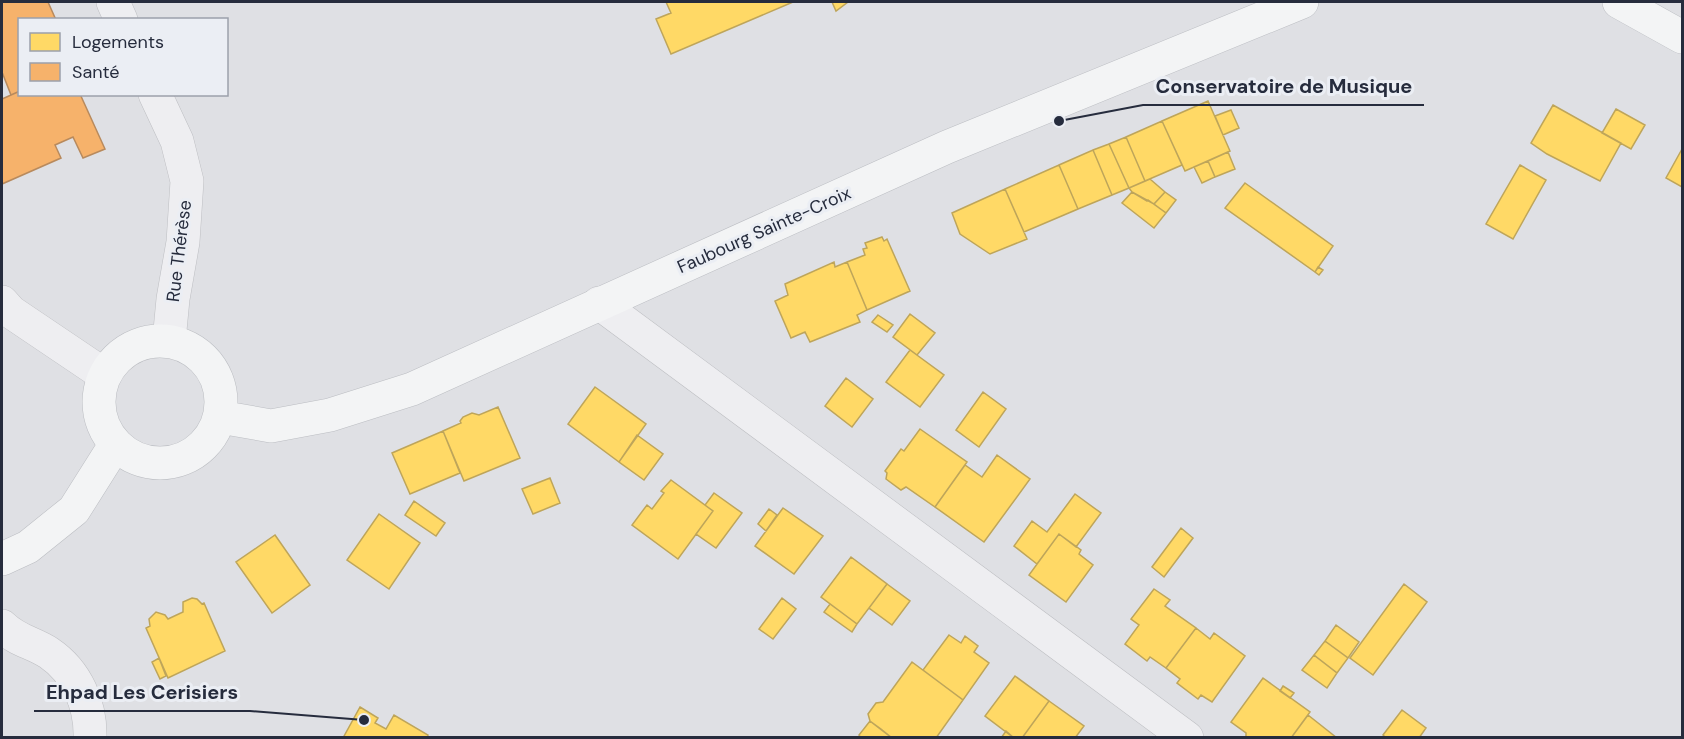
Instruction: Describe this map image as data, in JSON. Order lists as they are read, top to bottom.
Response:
{
  "streets": {
    "main road": ["Faubourg Sainte-Croix"],
    "street": ["Rue Thérèse"]
  },
  "crossings": [
    ["Faubourg Sainte-Croix", "Rue Thérèse"]
  ],
  "places": ["Conservatoire de Musique", "Ehpad Les Cerisiers"],
  "legend": ["Logements", "Santé"]
}
